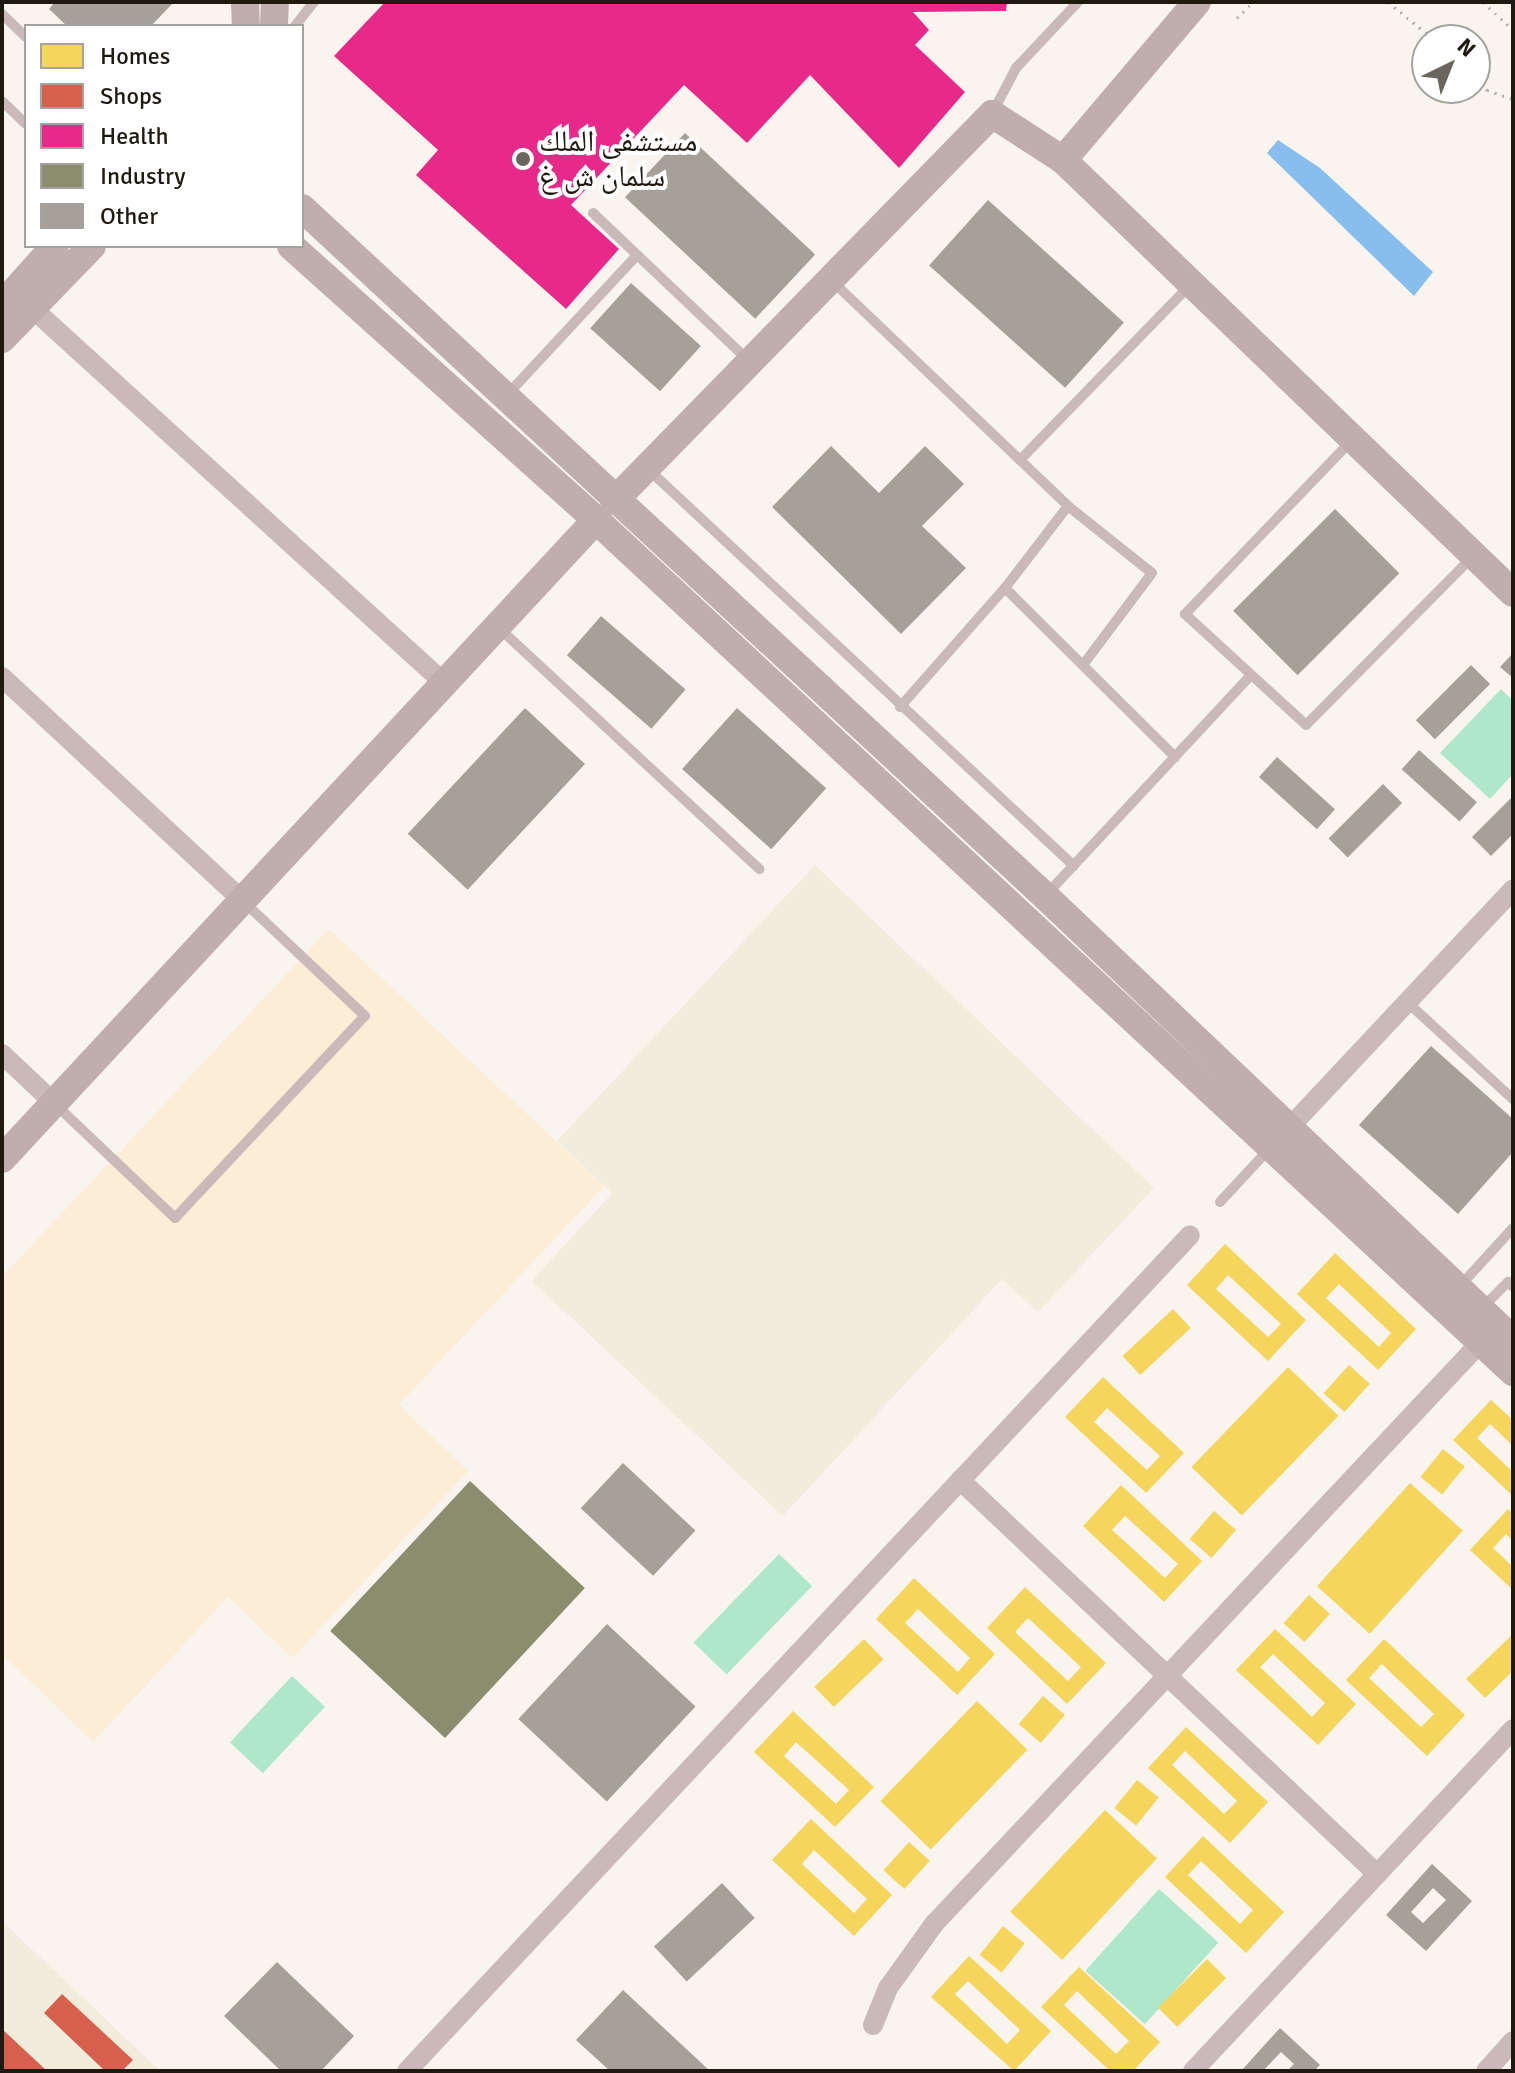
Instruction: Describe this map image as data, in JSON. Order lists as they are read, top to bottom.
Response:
{
  "places": ["مستشفى الملك سلمان ش غ"],
  "legend": [
    "Homes",
    "Shops",
    "Health",
    "Industry",
    "Other"
  ],
  "north": "top right"
}
